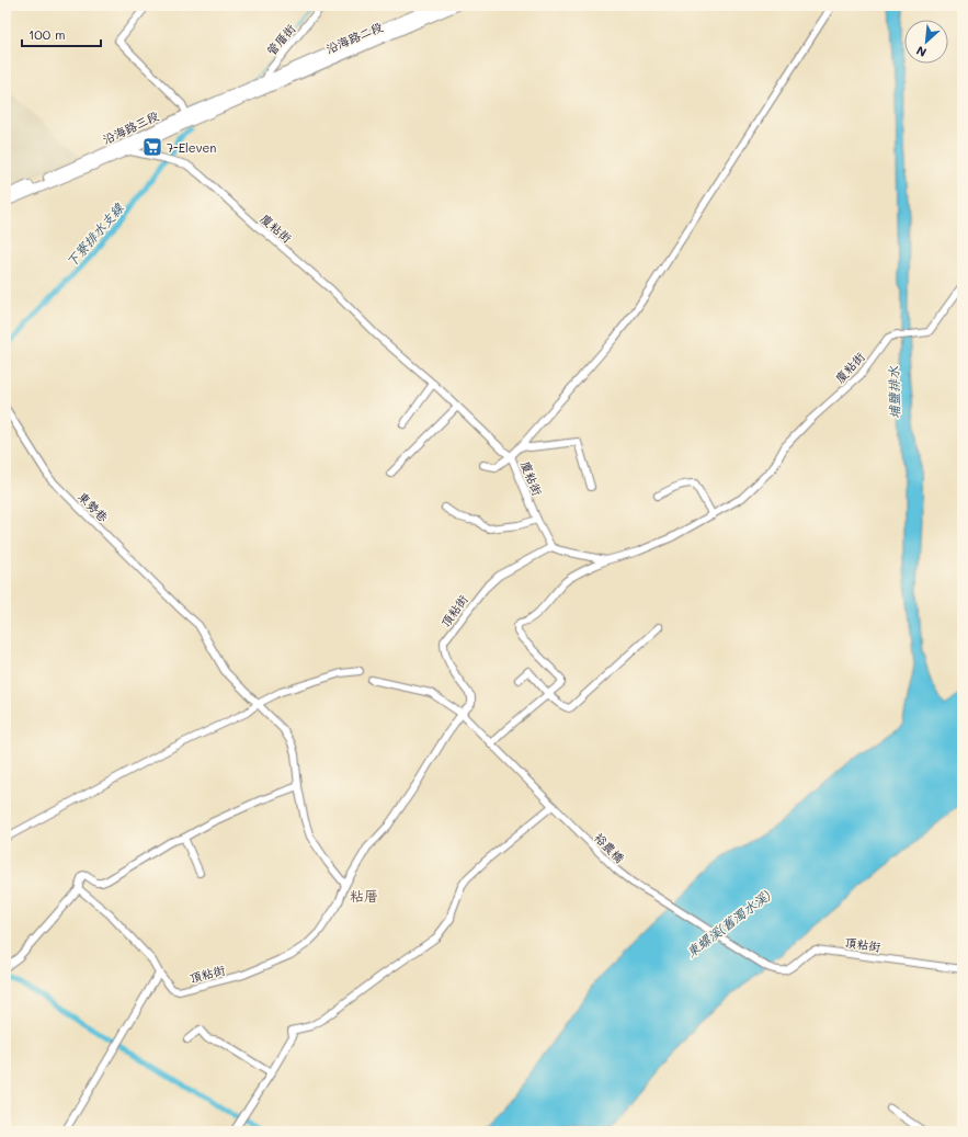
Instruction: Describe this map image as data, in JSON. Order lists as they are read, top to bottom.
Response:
{
  "streets": {
    "main road": ["沿海路二段", "沿海路三段"],
    "street": [
      "管厝街",
      "廈粘街",
      "東勢巷",
      "頂粘街",
      "裕農橋"
    ]
  },
  "crossings": [
    ["沿海路二段", "管厝街"],
    ["沿海路二段", "沿海路三段"],
    ["管厝街", "沿海路三段"],
    ["沿海路三段", "廈粘街"],
    ["廈粘街", "頂粘街"],
    ["頂粘街", "裕農橋"]
  ],
  "districts": ["粘厝"],
  "water": ["下寮排水支線", "埔鹽排水", "東螺溪(舊濁水溪)"],
  "places": {
    "supermarket": ["7-Eleven"]
  },
  "scale_bar": "100 m",
  "north": "bottom left"
}
